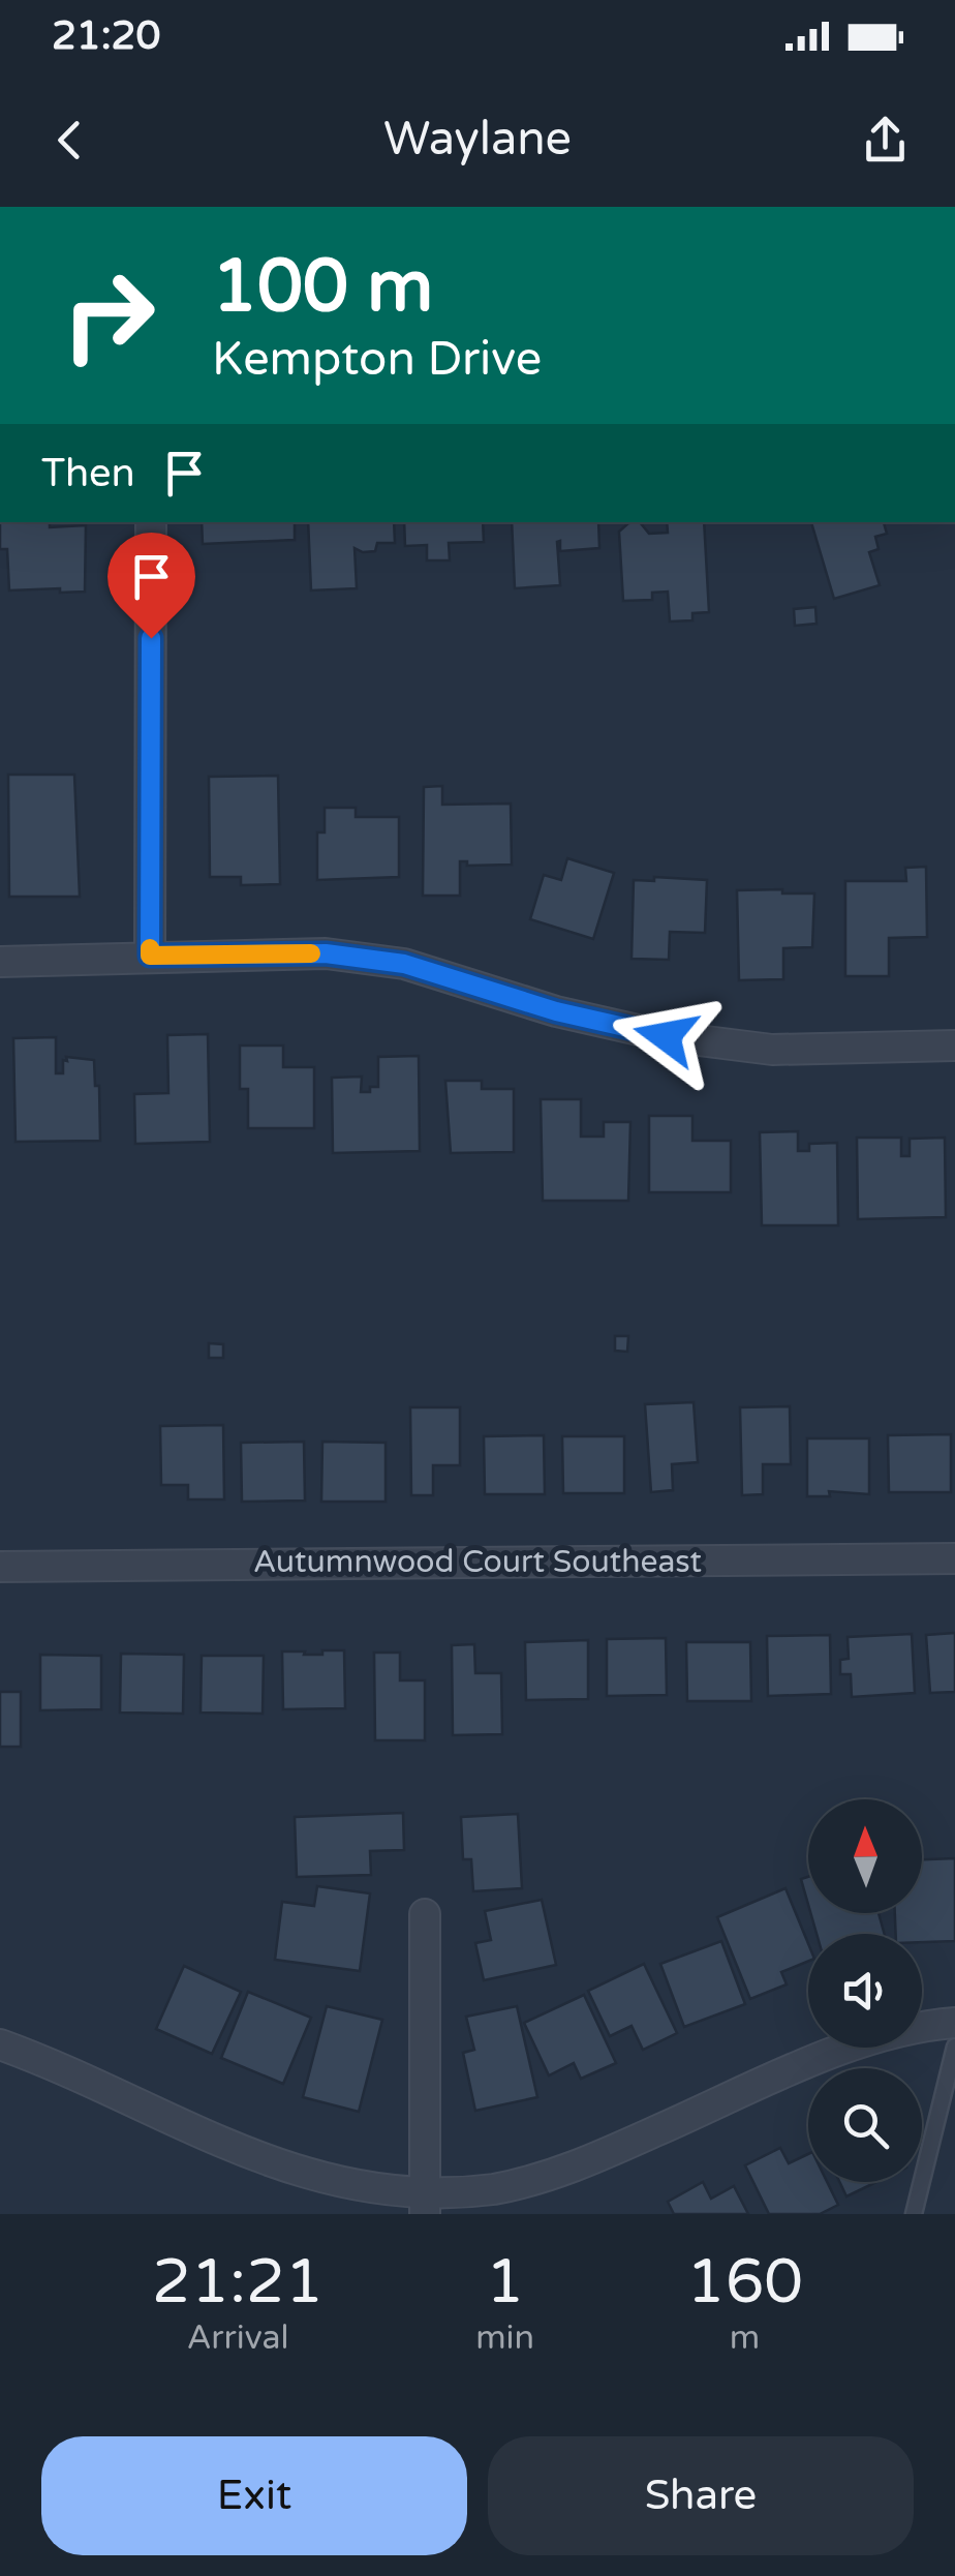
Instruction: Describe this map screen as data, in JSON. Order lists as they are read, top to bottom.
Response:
{
  "streets": {
    "street": ["Autumnwood Court Southeast"]
  },
  "north": "top",
  "page": {
    "status": "21:20",
    "header": "Waylane",
    "turn": ["100 m", "Kempton Drive"],
    "then": "Then",
    "eta": [
      "21:21",
      "Arrival",
      "1",
      "min",
      "160",
      "m"
    ],
    "buttons": ["Exit", "Share"]
  }
}
